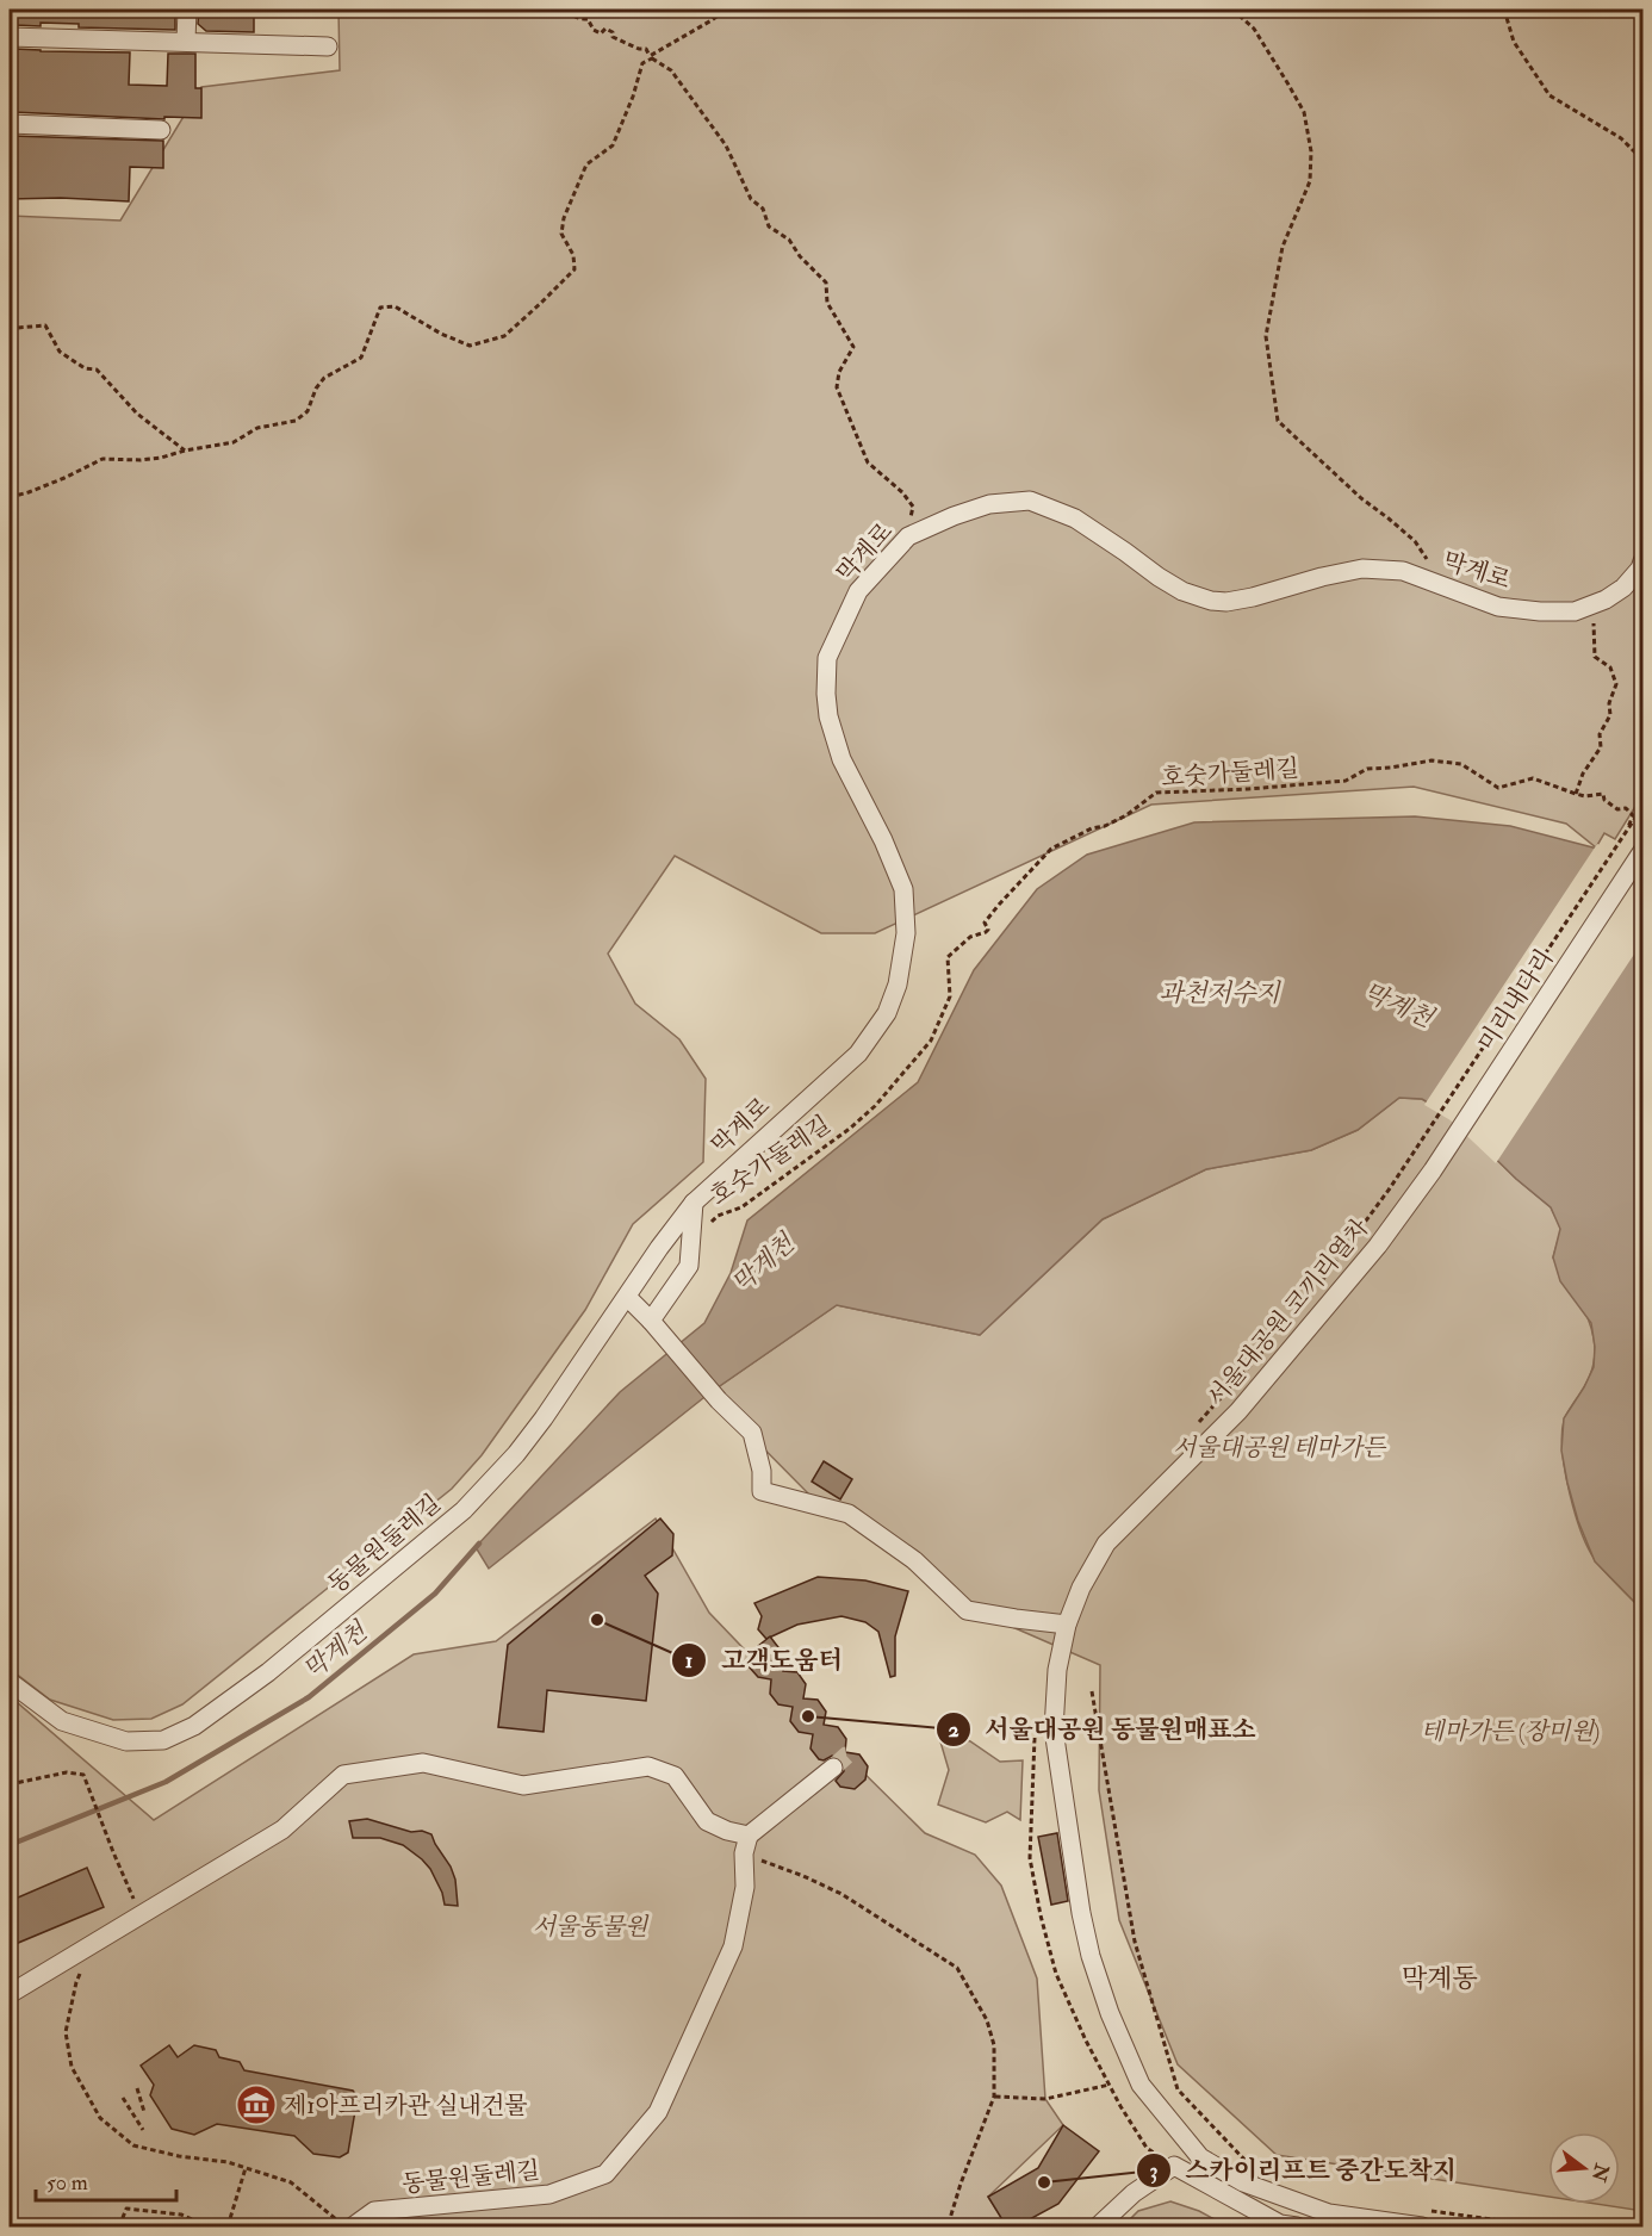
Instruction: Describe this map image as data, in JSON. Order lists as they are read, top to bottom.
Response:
{
  "streets": {
    "street": [
      "막계로",
      "미리내다리",
      "서울대공원 코끼리열차",
      "동물원둘레길"
    ],
    "path": ["호숫가둘레길"]
  },
  "crossings": [
    ["막계로", "동물원둘레길"],
    ["호숫가둘레길", "미리내다리"],
    ["미리내다리", "서울대공원 코끼리열차"]
  ],
  "districts": ["막계동"],
  "water": ["과천저수지", "막계천"],
  "parks": ["서울대공원 테마가든", "테마가든 (장미원)", "서울동물원"],
  "places": {
    "other": ["고객도움터", "서울대공원 동물원매표소", "스카이리프트 중간도착지"],
    "museum": ["제1아프리카관 실내건물"]
  },
  "scale_bar": "50 m",
  "north": "right"
}
